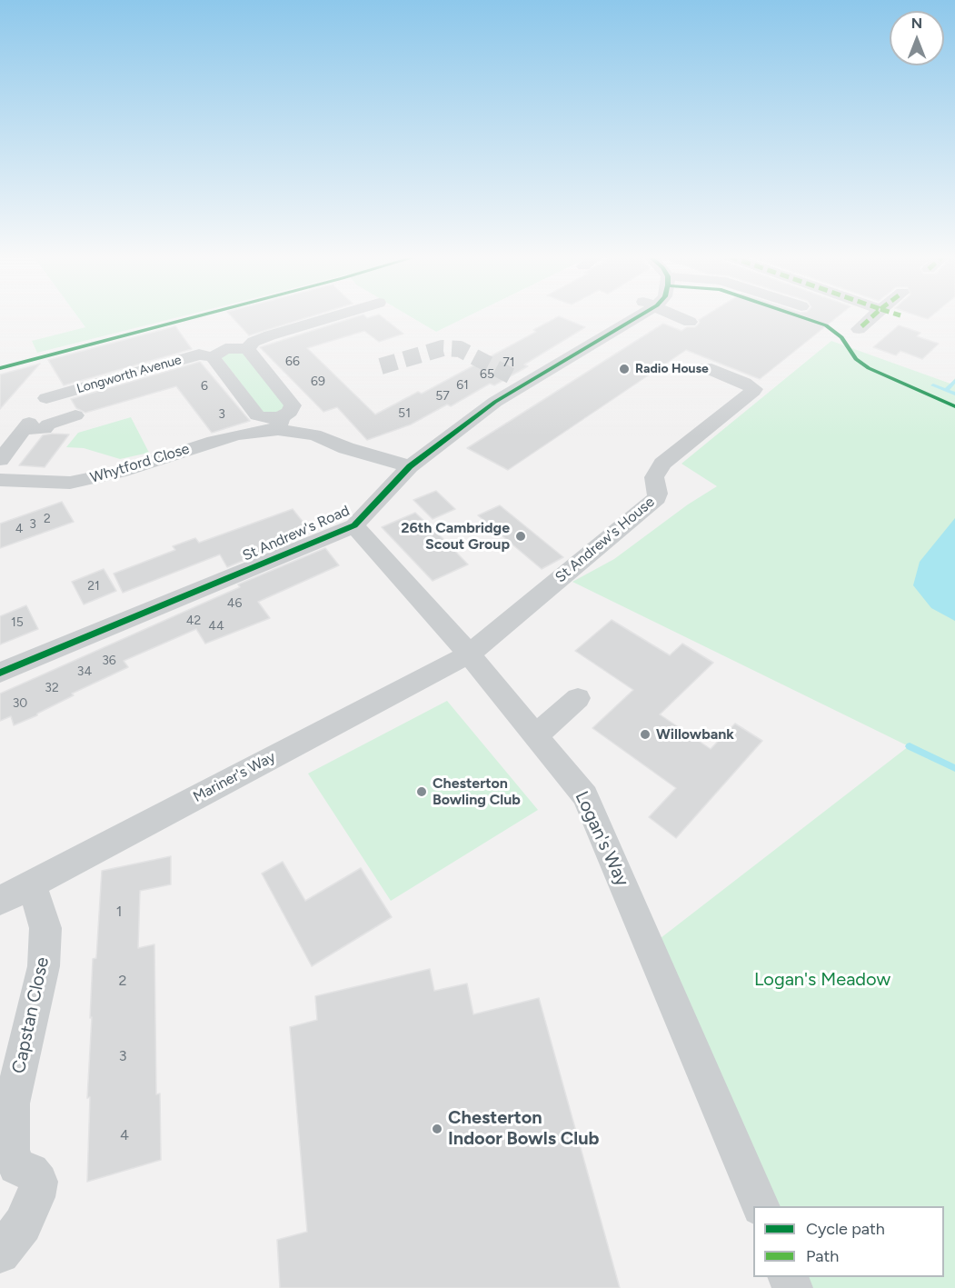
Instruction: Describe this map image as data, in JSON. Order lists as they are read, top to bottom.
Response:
{
  "streets": {
    "street": [
      "Longworth Avenue",
      "Whytford Close",
      "St Andrew's Road",
      "St Andrew's House",
      "Mariner's Way",
      "Logan's Way",
      "Capstan Close"
    ]
  },
  "crossings": [
    ["St Andrew's Road", "Logan's Way"],
    ["St Andrew's House", "Mariner's Way"],
    ["St Andrew's House", "Logan's Way"],
    ["Mariner's Way", "Logan's Way"],
    ["Mariner's Way", "Capstan Close"]
  ],
  "parks": ["Logan's Meadow"],
  "places": [
    "Radio House",
    "26th Cambridge Scout Group",
    "Willowbank",
    "Chesterton Bowling Club",
    "Chesterton Indoor Bowls Club"
  ],
  "house_numbers": [
    "66",
    "71",
    "65",
    "69",
    "61",
    "6",
    "57",
    "51",
    "3",
    "2",
    "3",
    "4",
    "21",
    "46",
    "42",
    "15",
    "44",
    "36",
    "34",
    "32",
    "30",
    "1",
    "2",
    "3",
    "4"
  ],
  "legend": ["Cycle path", "Path"],
  "north": "top"
}
